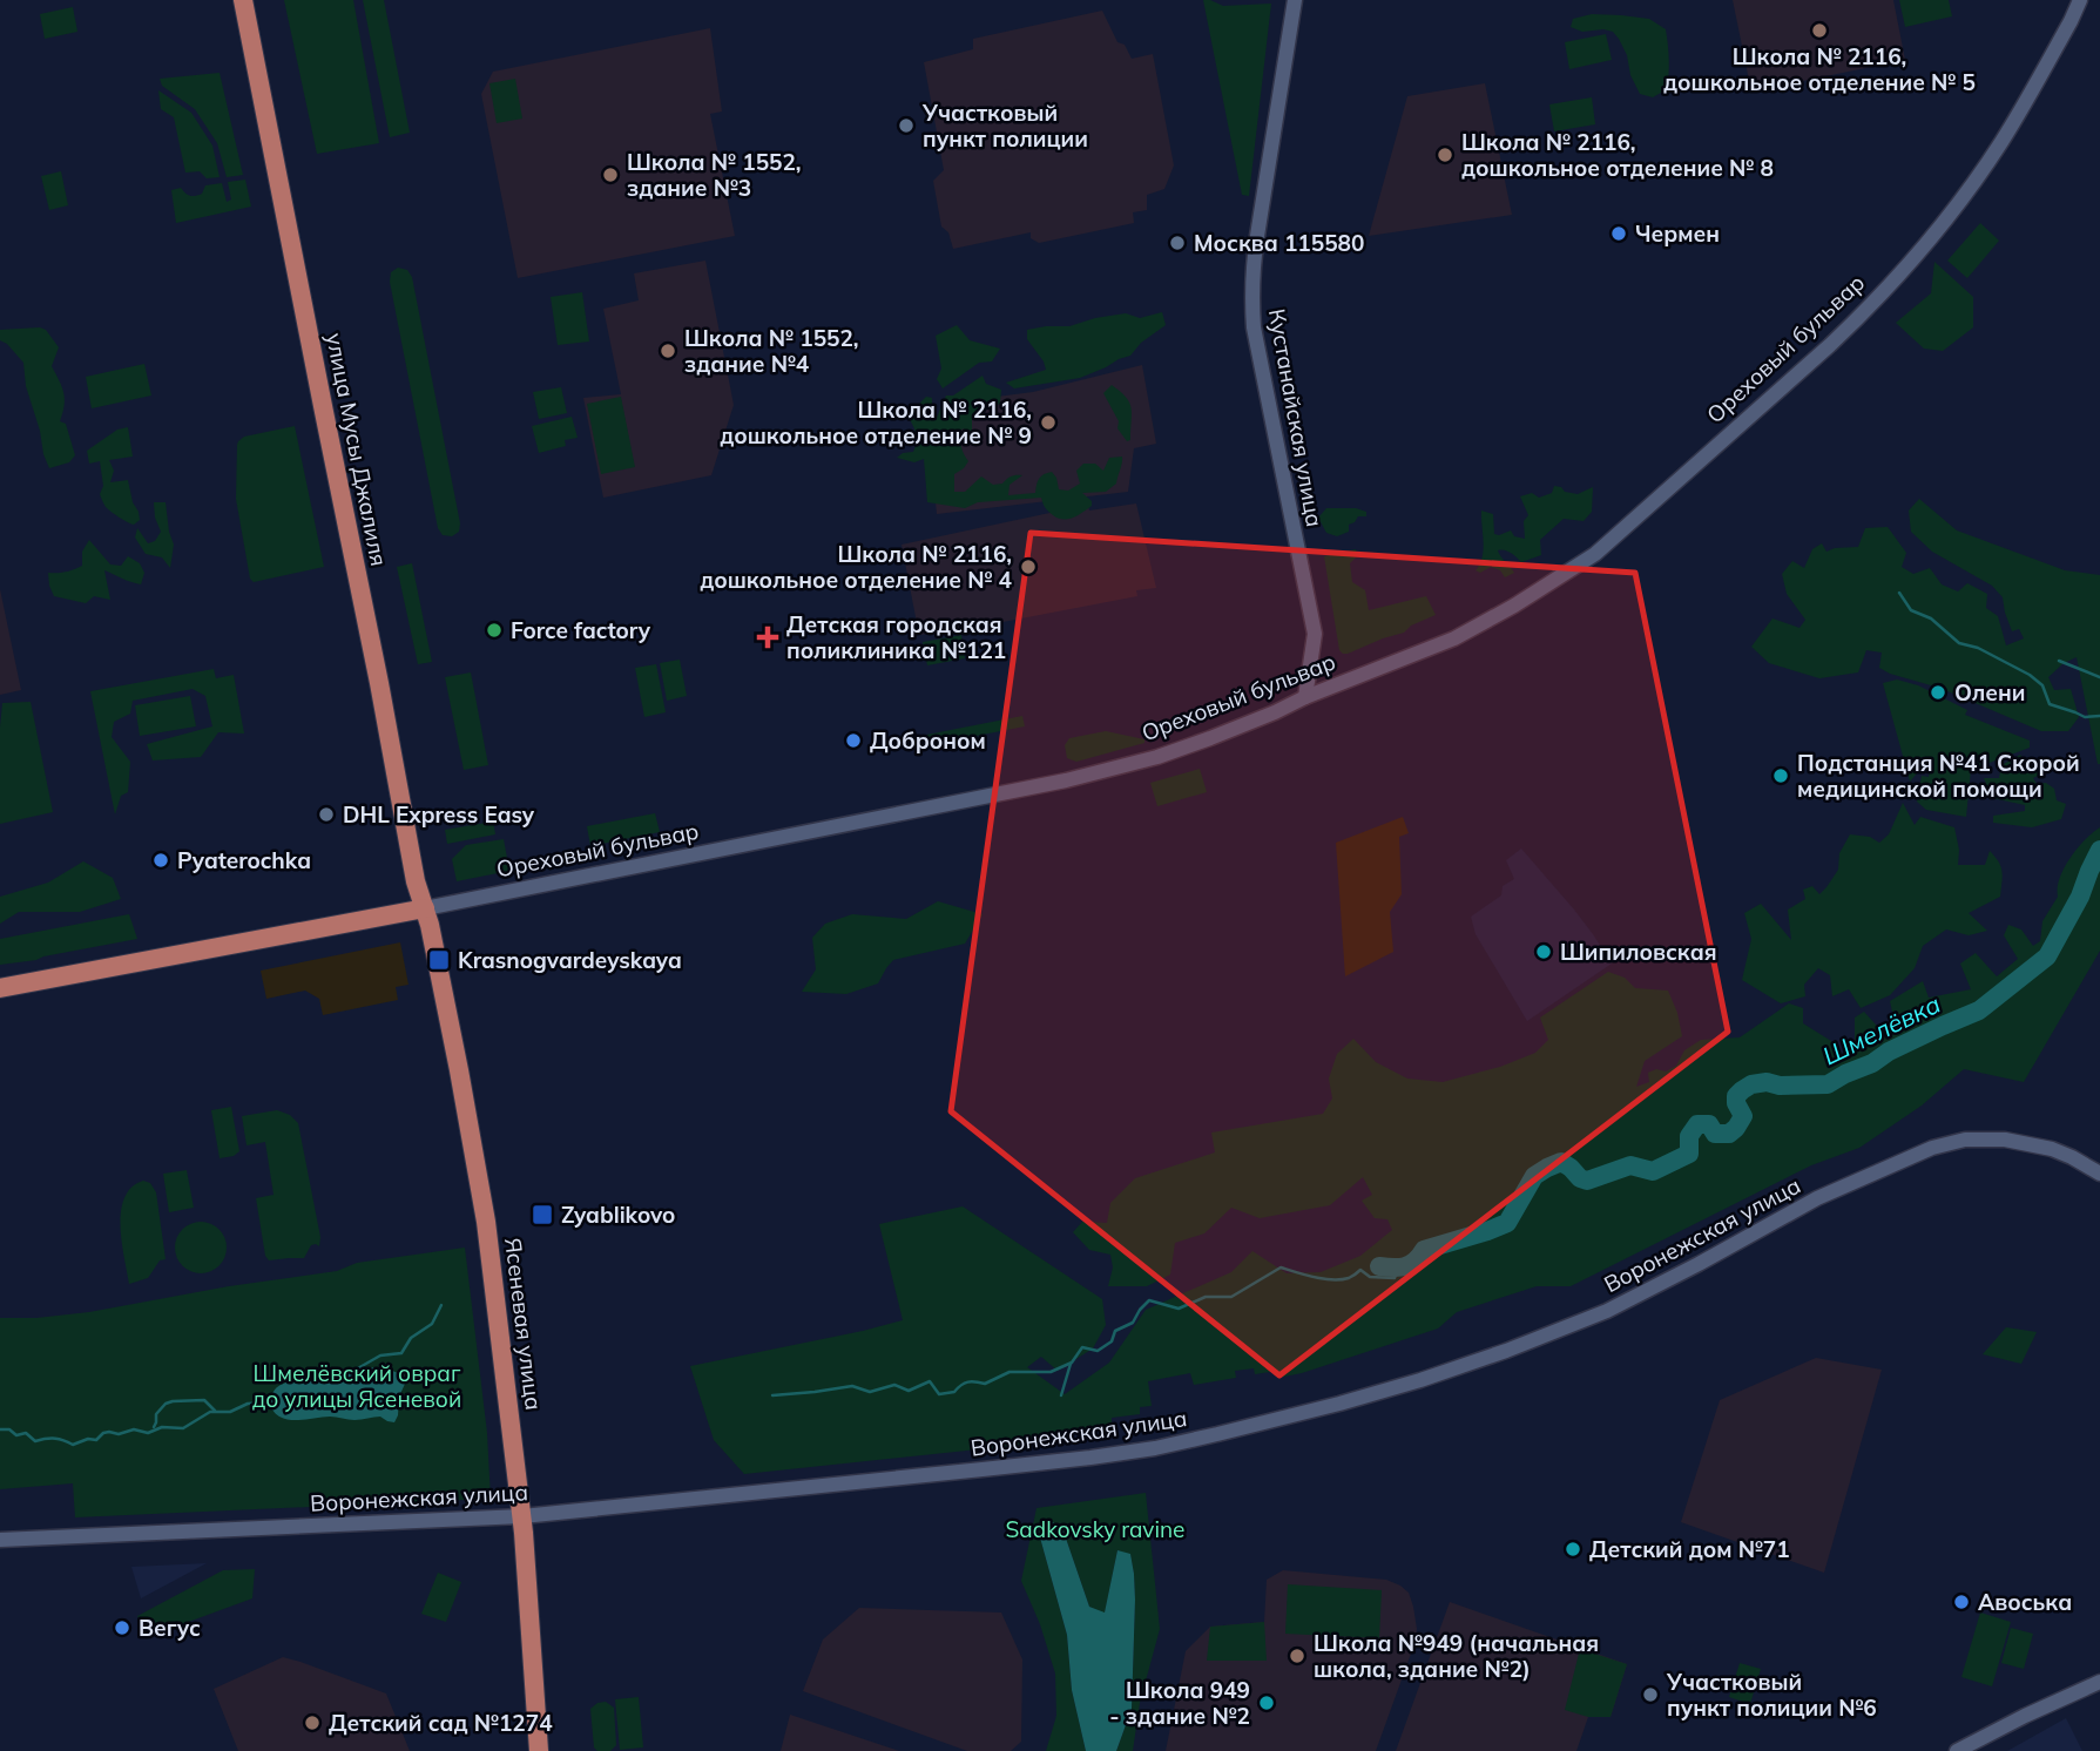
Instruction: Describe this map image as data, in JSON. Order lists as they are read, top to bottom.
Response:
{
  "streets": {
    "main road": ["Ореховый бульвар", "улица Мусы Джалиля", "Ясеневая улица"],
    "street": ["Кустанайская улица", "Воронежская улица"]
  },
  "crossings": [
    ["Ореховый бульвар", "Кустанайская улица"],
    ["Ореховый бульвар", "улица Мусы Джалиля"],
    ["Ореховый бульвар", "Ясеневая улица"],
    ["улица Мусы Джалиля", "Ясеневая улица"],
    ["Воронежская улица", "Ясеневая улица"]
  ],
  "water": ["Шмелёвка"],
  "parks": ["Шмелёвский овраг до улицы Ясеневой", "Sadkovsky ravine"],
  "places": {
    "other": [
      "Школа № 2116, дошкольное отделение № 5",
      "Участковый пункт полиции",
      "Школа № 2116, дошкольное отделение № 8",
      "Школа № 1552, здание №3",
      "Чермен",
      "Москва 115580",
      "Школа № 1552, здание №4",
      "Школа № 2116, дошкольное отделение № 9",
      "Школа № 2116, дошкольное отделение № 4",
      "Force factory",
      "Олени",
      "Доброном",
      "Подстанция №41 Скорой медицинской помощи",
      "DHL Express Easy",
      "Pyaterochka",
      "Шипиловская",
      "Детский дом №71",
      "Авоська",
      "Вегус",
      "Школа №949 (начальная школа, здание №2)",
      "Участковый пункт полиции №6",
      "Школа 949 - здание №2",
      "Детский сад №1274"
    ],
    "health": ["Детская городская поликлиника №121"],
    "transit": ["Krasnogvardeyskaya", "Zyablikovo"]
  }
}
